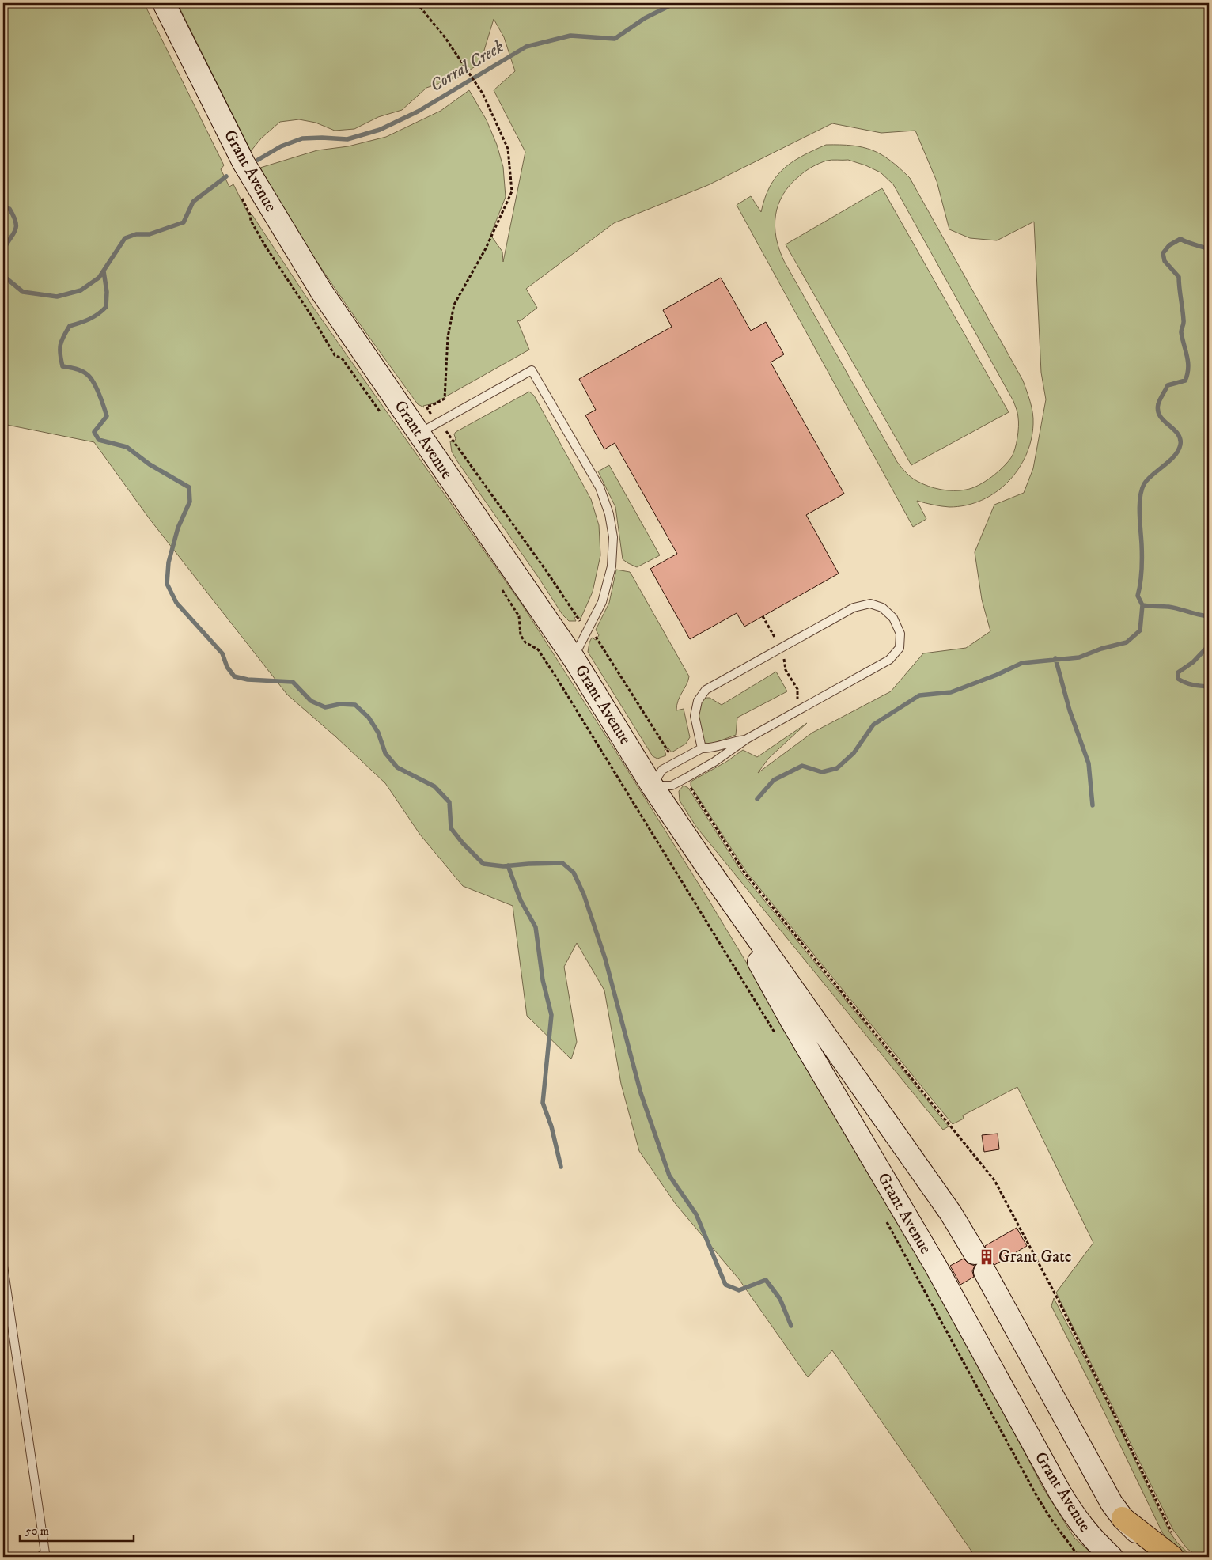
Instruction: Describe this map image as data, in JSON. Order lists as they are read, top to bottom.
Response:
{
  "streets": {
    "main road": ["Grant Avenue"]
  },
  "water": ["Corral Creek"],
  "places": {
    "building": ["Grant Gate"]
  },
  "scale_bar": "50 m"
}
